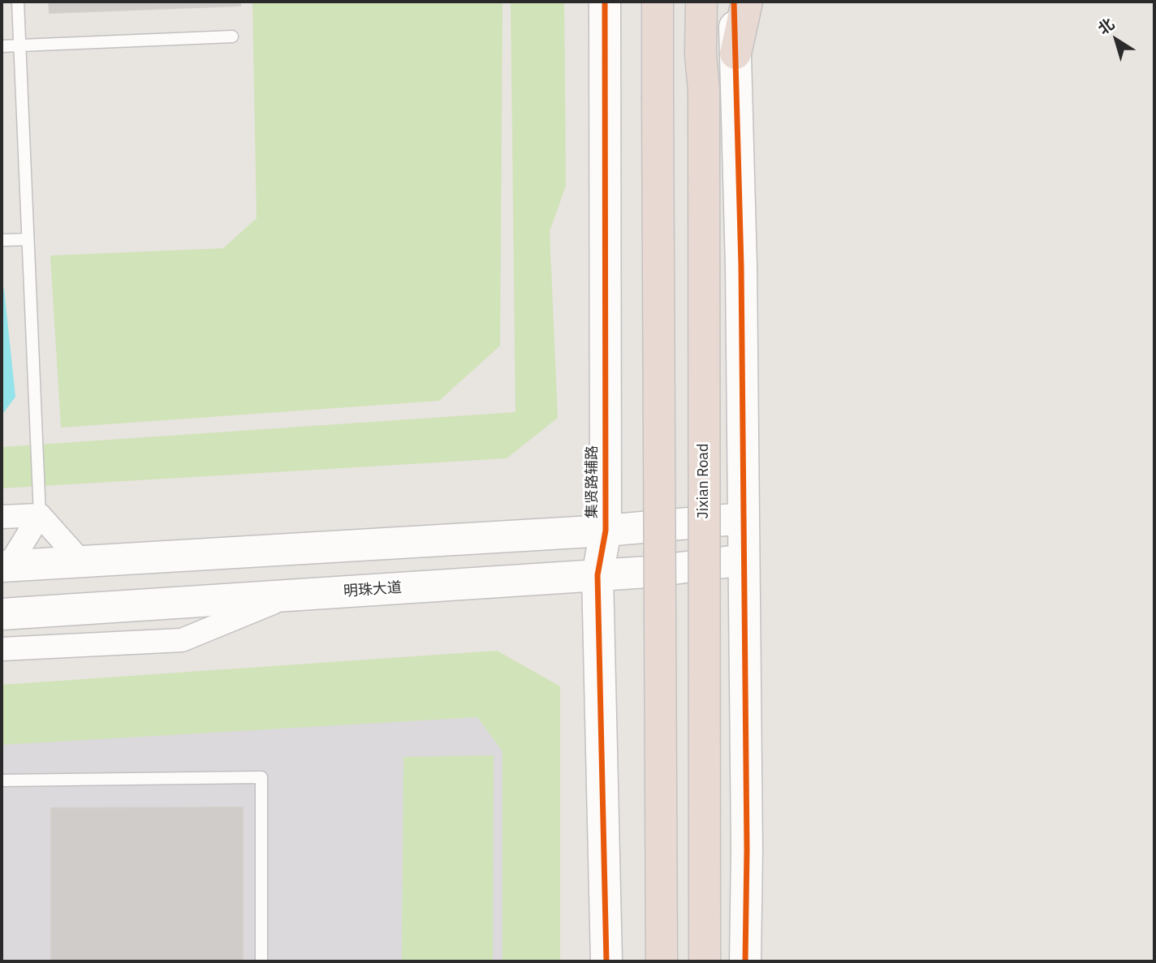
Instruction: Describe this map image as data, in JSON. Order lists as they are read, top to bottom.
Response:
{
  "streets": {
    "highway": ["Jixian Road"],
    "street": ["集贤路辅路", "明珠大道"]
  },
  "crossings": [
    ["集贤路辅路", "明珠大道"]
  ],
  "north": "top left"
}
